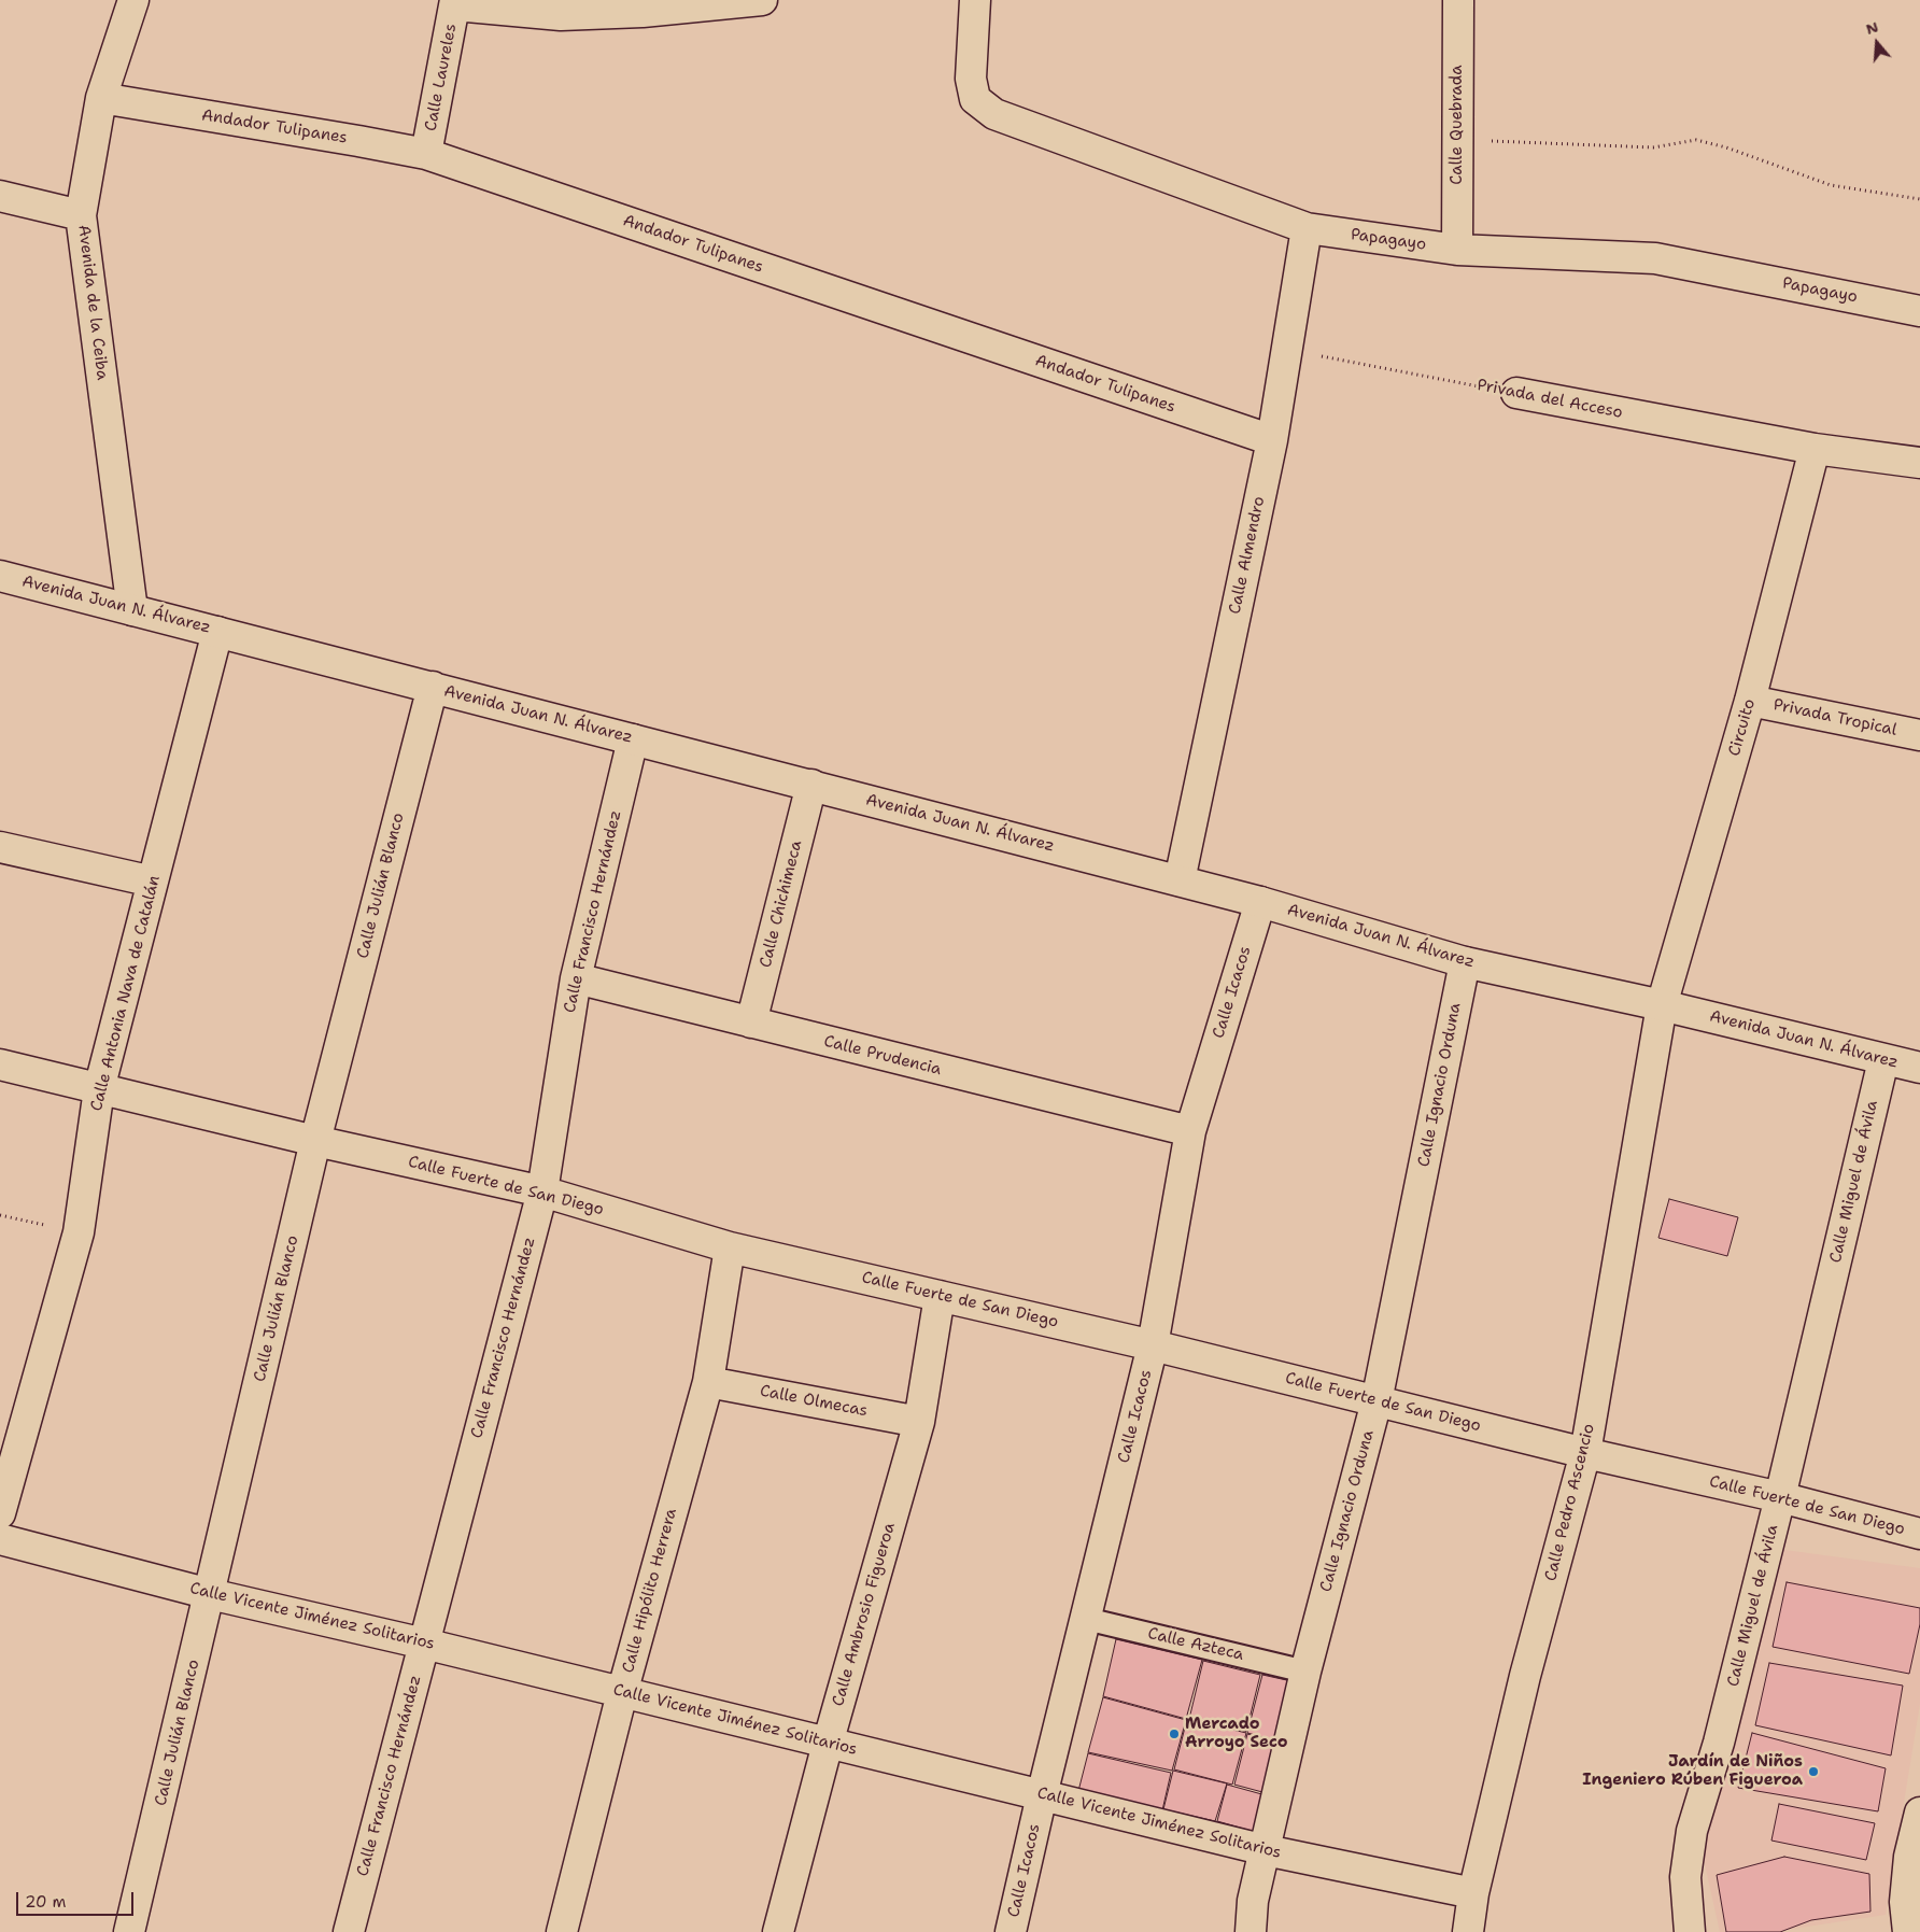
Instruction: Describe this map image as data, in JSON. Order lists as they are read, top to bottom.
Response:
{
  "streets": {
    "street": [
      "Calle Laureles",
      "Calle Quebrada",
      "Andador Tulipanes",
      "Papagayo",
      "Avenida de la Ceiba",
      "Privada del Acceso",
      "Calle Almendro",
      "Avenida Juan N. Álvarez",
      "Privada Tropical",
      "Circuito",
      "Calle Julián Blanco",
      "Calle Chichimeca",
      "Calle Francisco Hernández",
      "Calle Icacos",
      "Calle Antonia Nava de Catalán",
      "Calle Prudencia",
      "Calle Ignacio Orduna",
      "Calle Miguel de Ávila",
      "Calle Fuerte de San Diego",
      "Calle Olmecas",
      "Calle Pedro Ascencio",
      "Calle Hipólito Herrera",
      "Calle Ambrosio Figueroa",
      "Calle Vicente Jiménez Solitarios"
    ],
    "lane": ["Calle Azteca"]
  },
  "crossings": [
    ["Calle Laureles", "Andador Tulipanes"],
    ["Calle Quebrada", "Papagayo"],
    ["Andador Tulipanes", "Avenida de la Ceiba"],
    ["Andador Tulipanes", "Calle Almendro"],
    ["Papagayo", "Calle Almendro"],
    ["Avenida de la Ceiba", "Avenida Juan N. Álvarez"],
    ["Privada del Acceso", "Calle Almendro"],
    ["Privada del Acceso", "Circuito"],
    ["Calle Almendro", "Avenida Juan N. Álvarez"],
    ["Avenida Juan N. Álvarez", "Circuito"],
    ["Avenida Juan N. Álvarez", "Calle Julián Blanco"],
    ["Avenida Juan N. Álvarez", "Calle Chichimeca"],
    ["Avenida Juan N. Álvarez", "Calle Francisco Hernández"],
    ["Avenida Juan N. Álvarez", "Calle Icacos"],
    ["Avenida Juan N. Álvarez", "Calle Antonia Nava de Catalán"],
    ["Avenida Juan N. Álvarez", "Calle Ignacio Orduna"],
    ["Avenida Juan N. Álvarez", "Calle Miguel de Ávila"],
    ["Avenida Juan N. Álvarez", "Calle Pedro Ascencio"],
    ["Privada Tropical", "Circuito"],
    ["Circuito", "Calle Pedro Ascencio"],
    ["Calle Julián Blanco", "Calle Fuerte de San Diego"],
    ["Calle Julián Blanco", "Calle Vicente Jiménez Solitarios"],
    ["Calle Chichimeca", "Calle Prudencia"],
    ["Calle Francisco Hernández", "Calle Prudencia"],
    ["Calle Francisco Hernández", "Calle Fuerte de San Diego"],
    ["Calle Francisco Hernández", "Calle Vicente Jiménez Solitarios"],
    ["Calle Icacos", "Calle Prudencia"],
    ["Calle Icacos", "Calle Fuerte de San Diego"],
    ["Calle Icacos", "Calle Vicente Jiménez Solitarios"],
    ["Calle Icacos", "Calle Azteca"],
    ["Calle Antonia Nava de Catalán", "Calle Fuerte de San Diego"],
    ["Calle Ignacio Orduna", "Calle Fuerte de San Diego"],
    ["Calle Ignacio Orduna", "Calle Vicente Jiménez Solitarios"],
    ["Calle Ignacio Orduna", "Calle Azteca"],
    ["Calle Miguel de Ávila", "Calle Fuerte de San Diego"],
    ["Calle Fuerte de San Diego", "Calle Pedro Ascencio"],
    ["Calle Fuerte de San Diego", "Calle Hipólito Herrera"],
    ["Calle Fuerte de San Diego", "Calle Ambrosio Figueroa"],
    ["Calle Olmecas", "Calle Hipólito Herrera"],
    ["Calle Olmecas", "Calle Ambrosio Figueroa"],
    ["Calle Pedro Ascencio", "Calle Vicente Jiménez Solitarios"],
    ["Calle Hipólito Herrera", "Calle Vicente Jiménez Solitarios"],
    ["Calle Ambrosio Figueroa", "Calle Vicente Jiménez Solitarios"]
  ],
  "places": ["Mercado Arroyo Seco", "Jardín de Niños Ingeniero Rúben Figueroa"],
  "scale_bar": "20 m",
  "north": "top"
}
